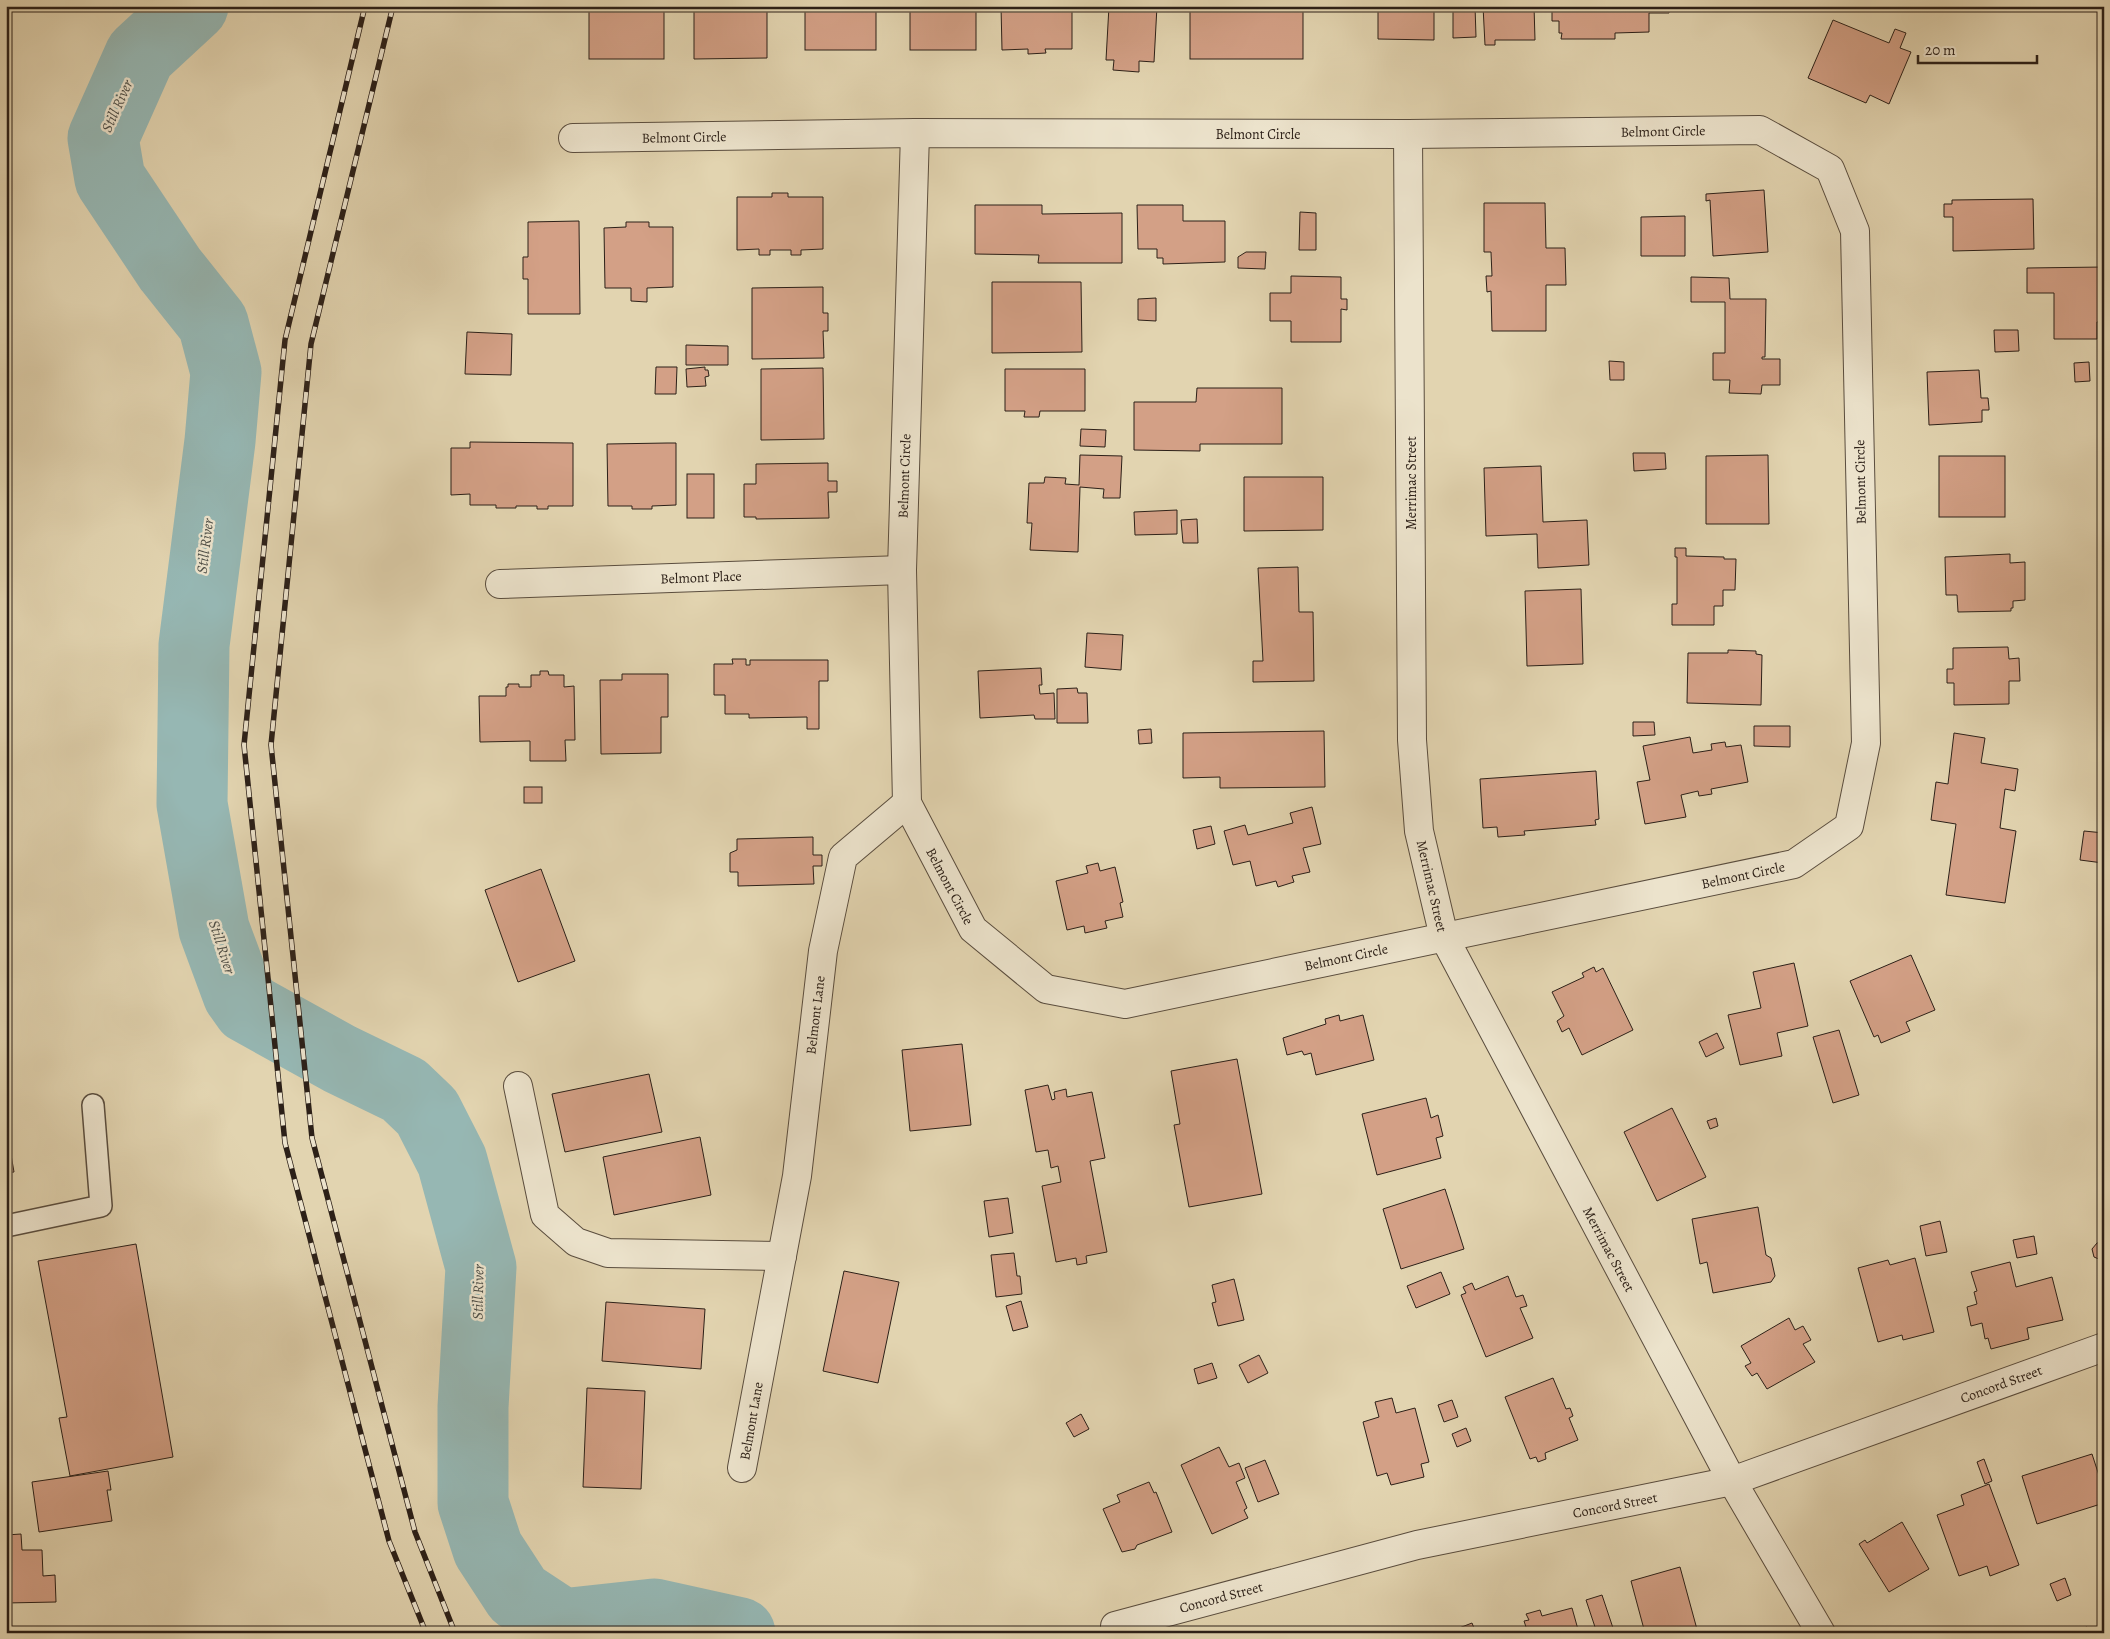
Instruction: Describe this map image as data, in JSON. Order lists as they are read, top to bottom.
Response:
{
  "streets": {
    "street": [
      "Belmont Circle",
      "Merrimac Street",
      "Belmont Place",
      "Belmont Lane",
      "Concord Street"
    ]
  },
  "crossings": [
    ["Belmont Circle", "Merrimac Street"],
    ["Belmont Circle", "Belmont Place"],
    ["Belmont Circle", "Belmont Lane"],
    ["Merrimac Street", "Concord Street"]
  ],
  "water": ["Still River"],
  "scale_bar": "20 m"
}
